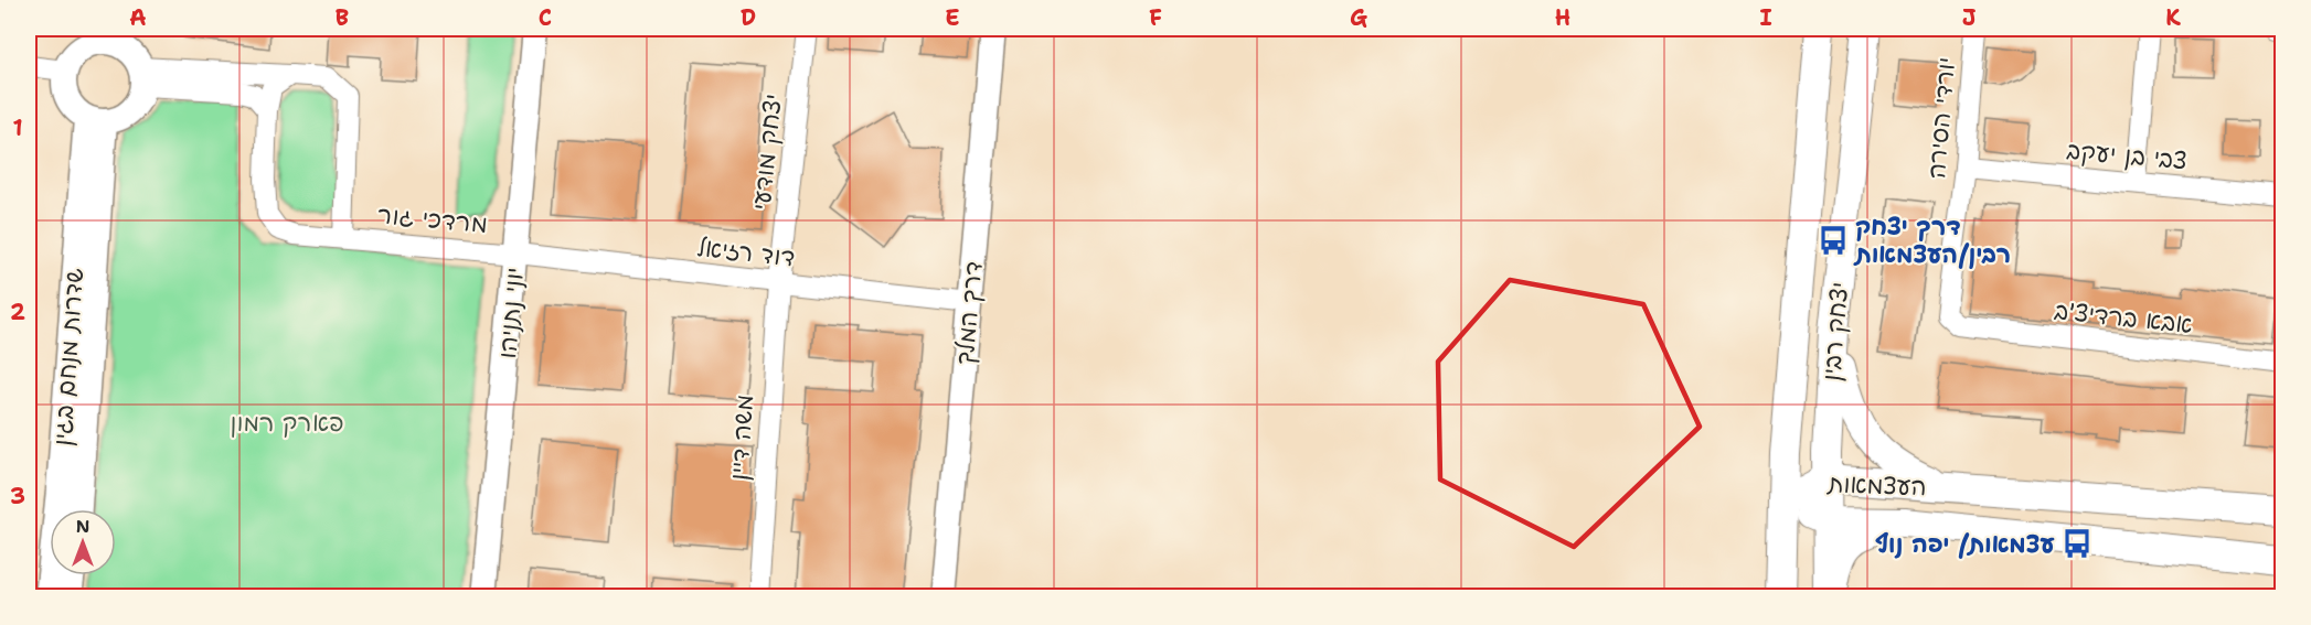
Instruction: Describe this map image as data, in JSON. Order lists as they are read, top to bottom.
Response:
{
  "streets": {
    "main road": ["יצחק רבין", "העצמאות"],
    "street": [
      "יורדי הסירה",
      "יצחק מודעי",
      "צבי בן יעקב",
      "מרדכי גור",
      "דוד רזיאל",
      "יוני נתניהו",
      "דרך המלך",
      "אבא ברדיצ'ב",
      "שדרות מנחם בגין",
      "משה דיין"
    ]
  },
  "crossings": [
    ["יורדי הסירה", "צבי בן יעקב"],
    ["יורדי הסירה", "אבא ברדיצ'ב"],
    ["יצחק מודעי", "דוד רזיאל"],
    ["יצחק מודעי", "משה דיין"],
    ["מרדכי גור", "דוד רזיאל"],
    ["מרדכי גור", "יוני נתניהו"],
    ["מרדכי גור", "שדרות מנחם בגין"],
    ["דוד רזיאל", "יוני נתניהו"],
    ["דוד רזיאל", "דרך המלך"],
    ["דוד רזיאל", "משה דיין"],
    ["יצחק רבין", "העצמאות"]
  ],
  "parks": ["פארק רמון"],
  "places": {
    "bus stop": ["דרך יצחק רבין/העצמאות", "עצמאות/ יפה נוף"]
  },
  "north": "top",
  "grid": {
    "columns": [
      "A",
      "B",
      "C",
      "D",
      "E",
      "F",
      "G",
      "H",
      "I",
      "J",
      "K"
    ],
    "rows": ["1", "2", "3"]
  }
}
